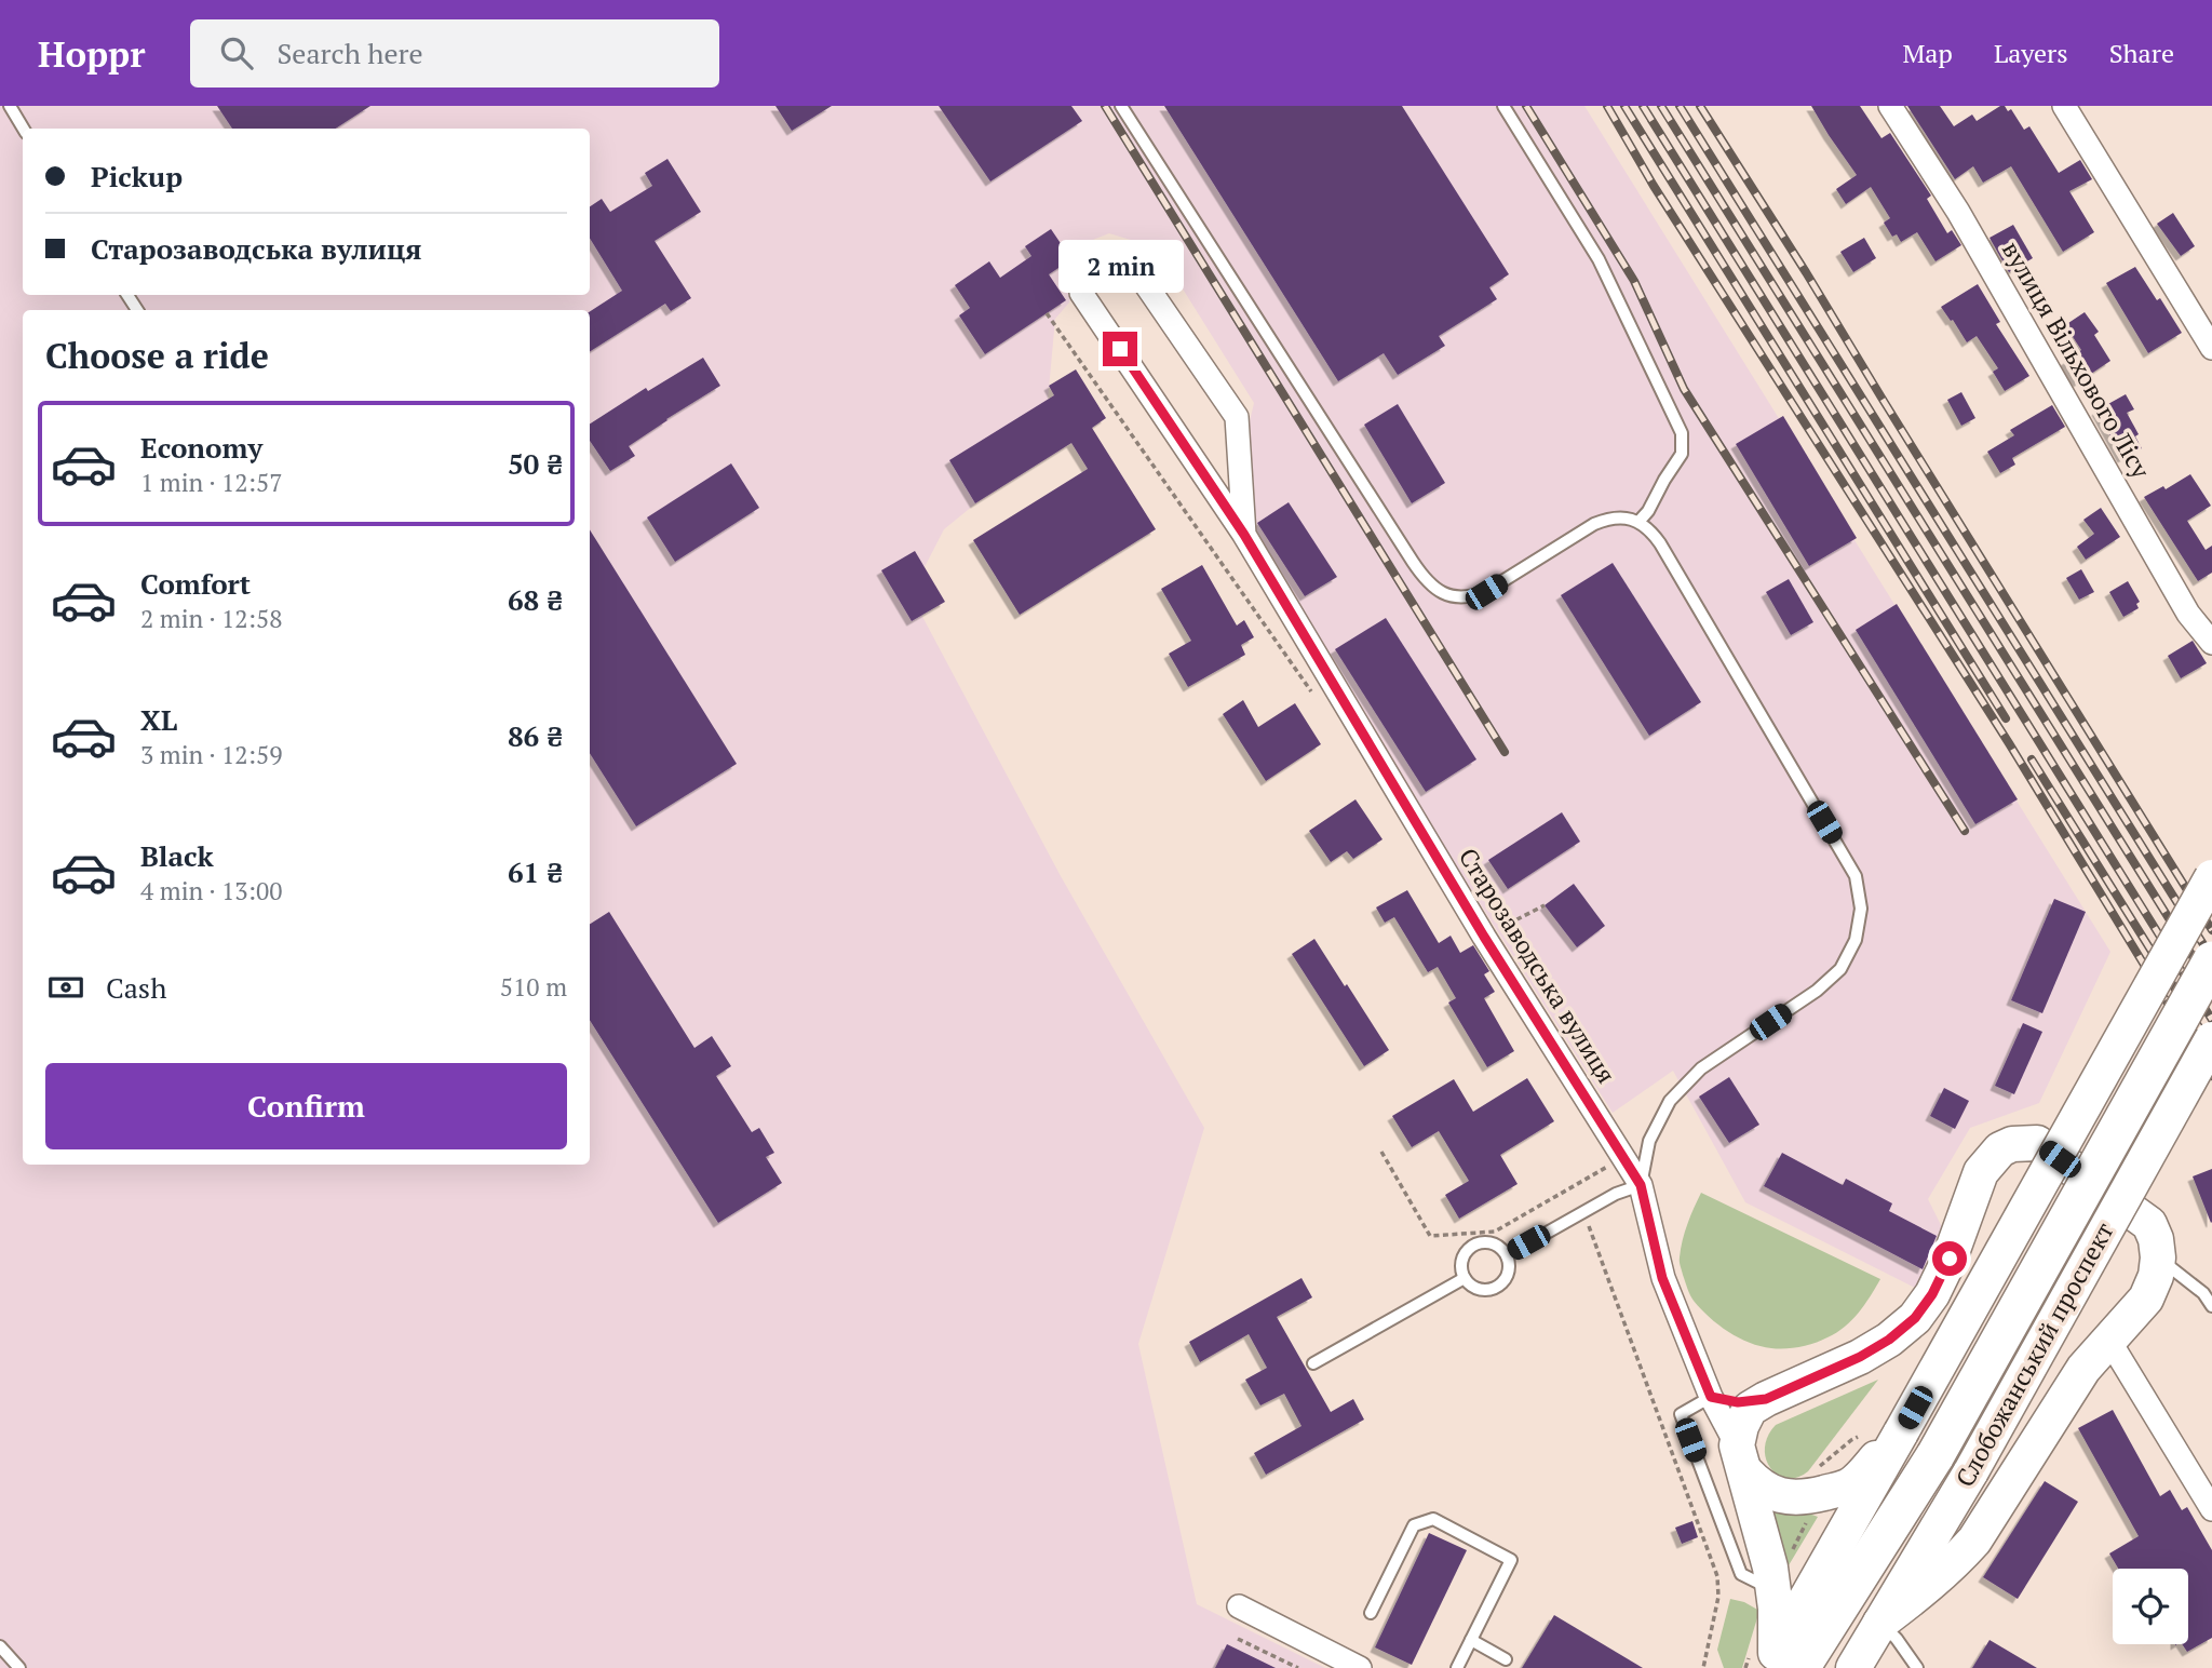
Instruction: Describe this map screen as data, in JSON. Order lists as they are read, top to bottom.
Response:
{
  "streets": {
    "main road": ["Слобожанський проспект"],
    "street": ["вулиця Вільхового Лісу", "Старозаводська вулиця"]
  },
  "page": {
    "header": "Hoppr",
    "search": "Search here",
    "nav": ["Map", "Layers", "Share"],
    "banner": ["Pickup", "Старозаводська вулиця"],
    "bubble": "2 min",
    "heading": "Choose a ride",
    "list": [
      {
        "name": "Economy",
        "note": "1 min · 12:57",
        "value": "50 ₴"
      },
      {
        "name": "Comfort",
        "note": "2 min · 12:58",
        "value": "68 ₴"
      },
      {
        "name": "XL",
        "note": "3 min · 12:59",
        "value": "86 ₴"
      },
      {
        "name": "Black",
        "note": "4 min · 13:00",
        "value": "61 ₴"
      }
    ],
    "pay": ["Cash", "510 m"],
    "buttons": "Confirm"
  }
}
